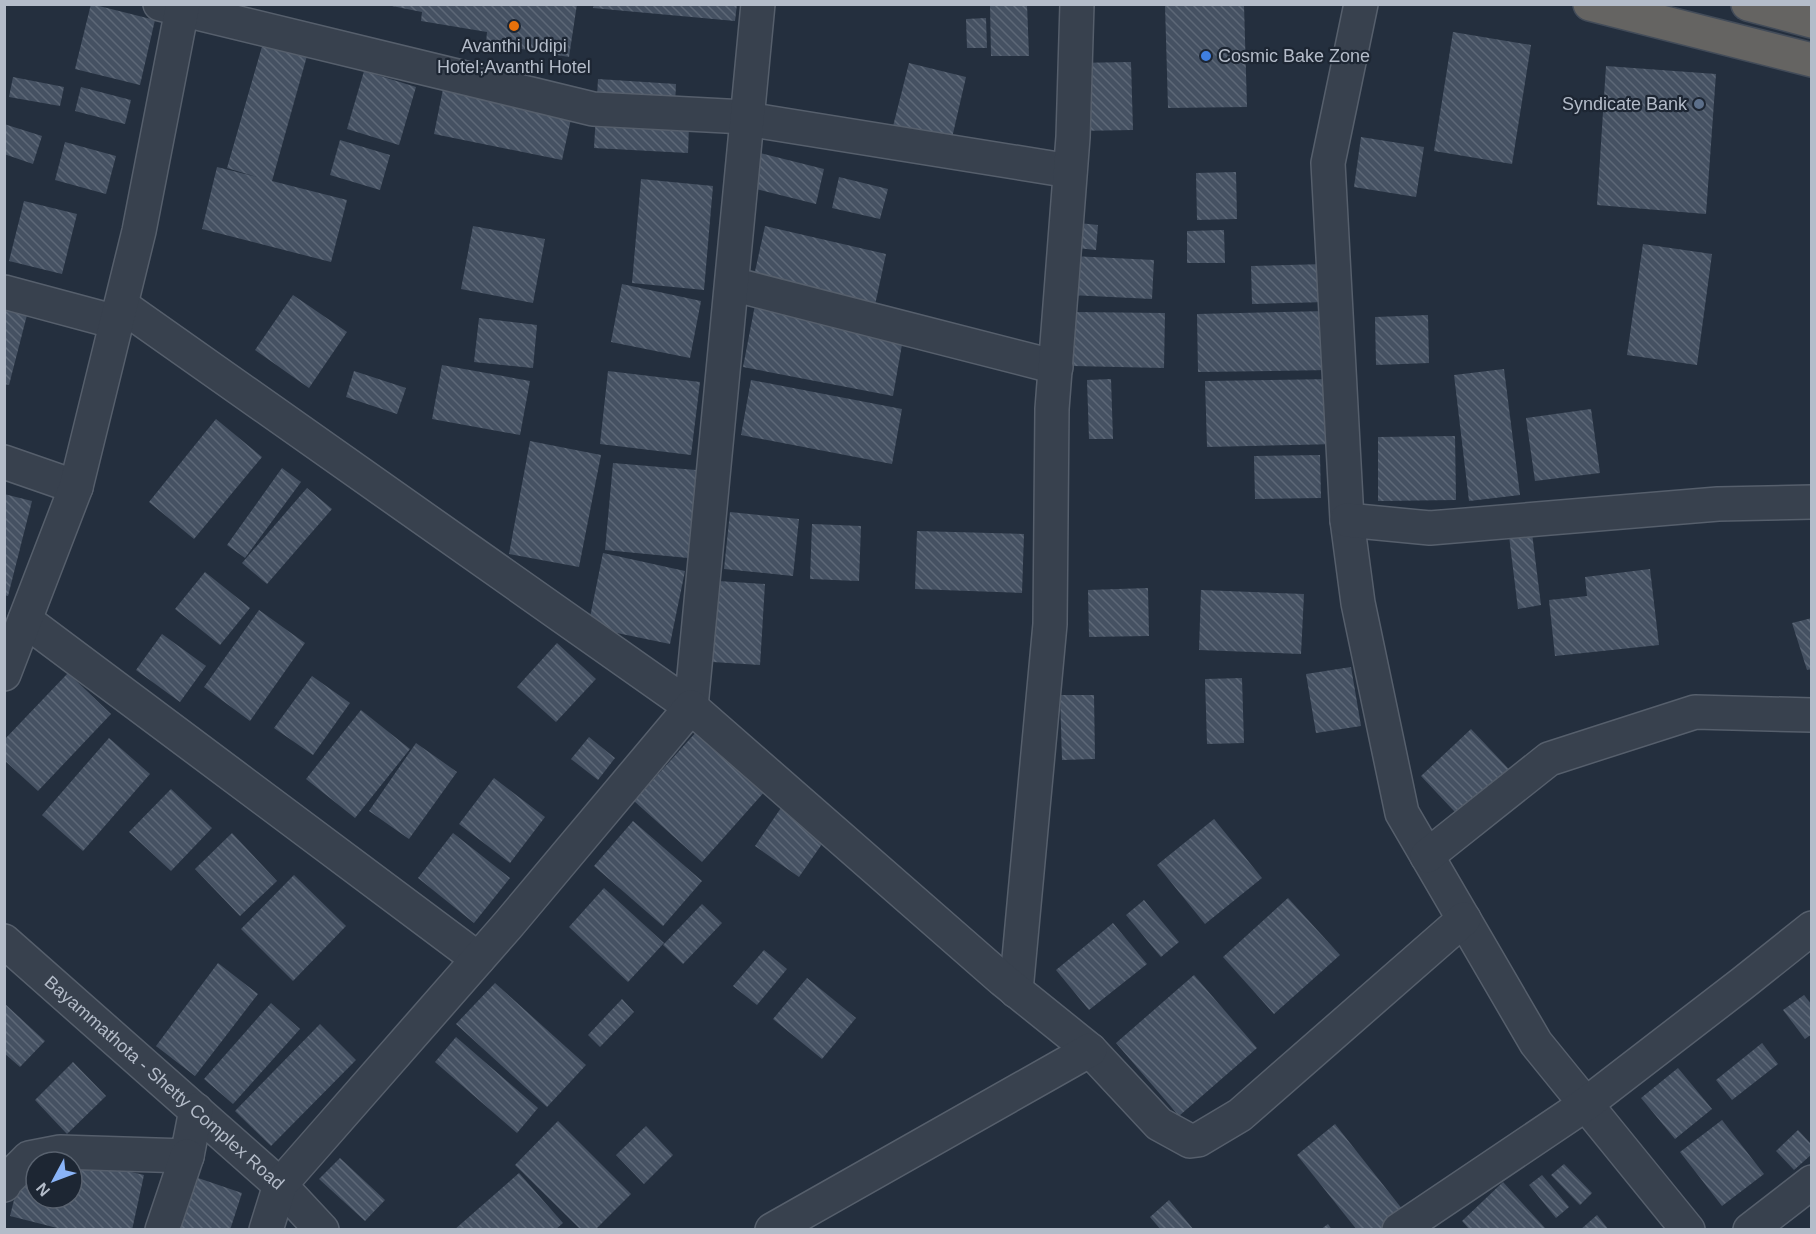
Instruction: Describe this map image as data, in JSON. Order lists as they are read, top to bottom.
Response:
{
  "streets": {
    "street": ["Bayammathota - Shetty Complex Road"]
  },
  "places": ["Avanthi Udipi Hotel;Avanthi Hotel", "Cosmic Bake Zone", "Syndicate Bank"],
  "north": "bottom left"
}
